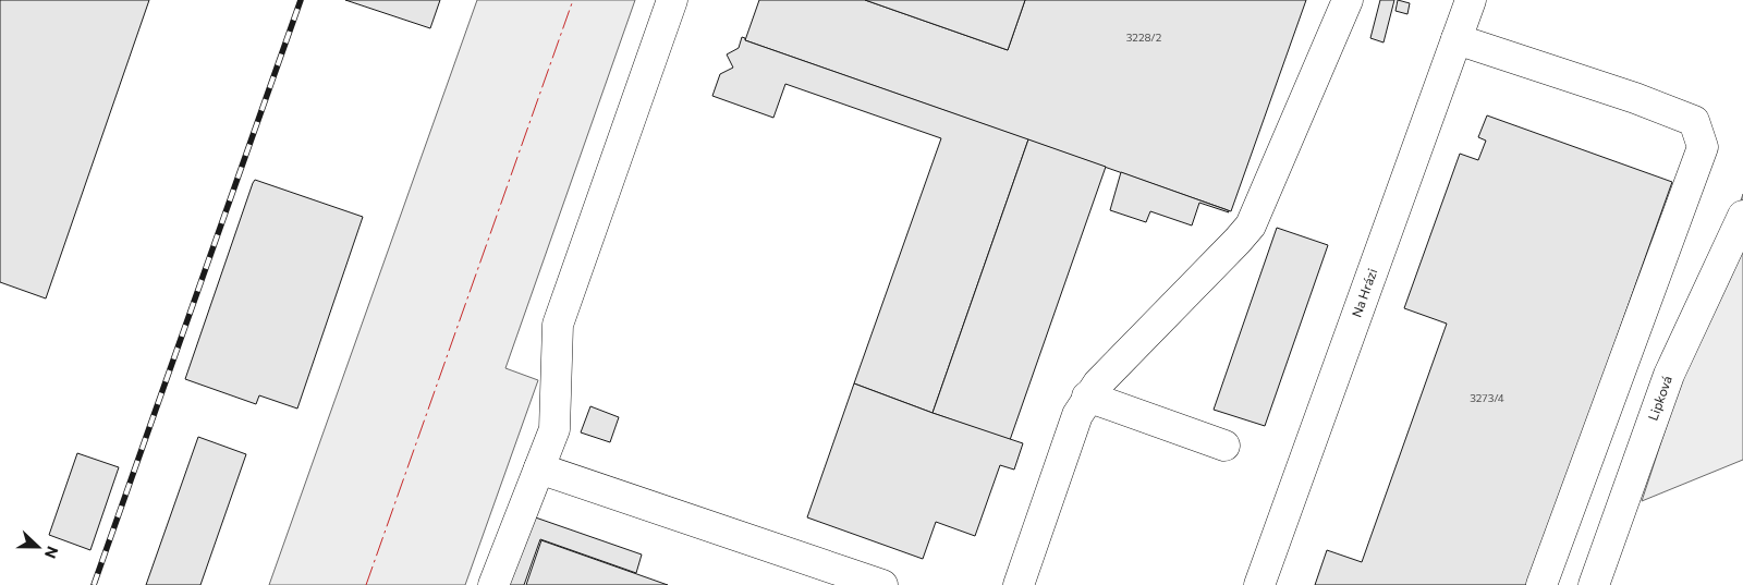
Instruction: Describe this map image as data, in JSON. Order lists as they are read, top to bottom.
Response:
{
  "streets": {
    "street": ["Na Hrázi", "Lipková"]
  },
  "house_numbers": ["3228/2", "3273/4"],
  "north": "right"
}
